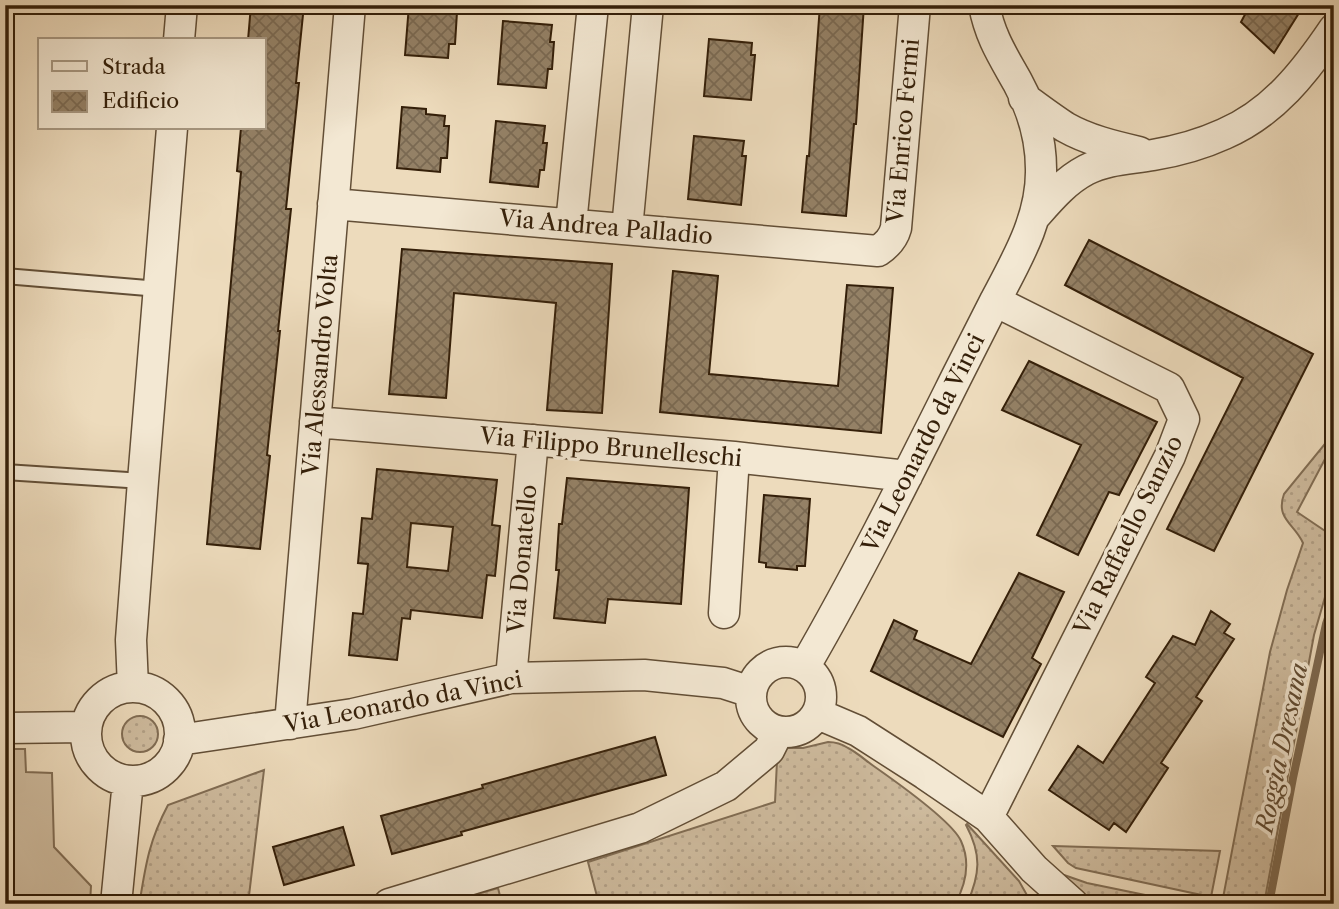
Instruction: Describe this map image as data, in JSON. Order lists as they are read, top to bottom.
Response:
{
  "streets": {
    "street": [
      "Via Enrico Fermi",
      "Via Andrea Palladio",
      "Via Alessandro Volta",
      "Via Leonardo da Vinci",
      "Via Filippo Brunelleschi",
      "Via Raffaello Sanzio",
      "Via Donatello"
    ]
  },
  "crossings": [
    ["Via Enrico Fermi", "Via Andrea Palladio"],
    ["Via Andrea Palladio", "Via Alessandro Volta"],
    ["Via Alessandro Volta", "Via Leonardo da Vinci"],
    ["Via Alessandro Volta", "Via Filippo Brunelleschi"],
    ["Via Leonardo da Vinci", "Via Filippo Brunelleschi"],
    ["Via Leonardo da Vinci", "Via Raffaello Sanzio"],
    ["Via Leonardo da Vinci", "Via Donatello"],
    ["Via Filippo Brunelleschi", "Via Donatello"]
  ],
  "water": ["Roggia Dresana"],
  "legend": ["Strada", "Edificio"]
}
